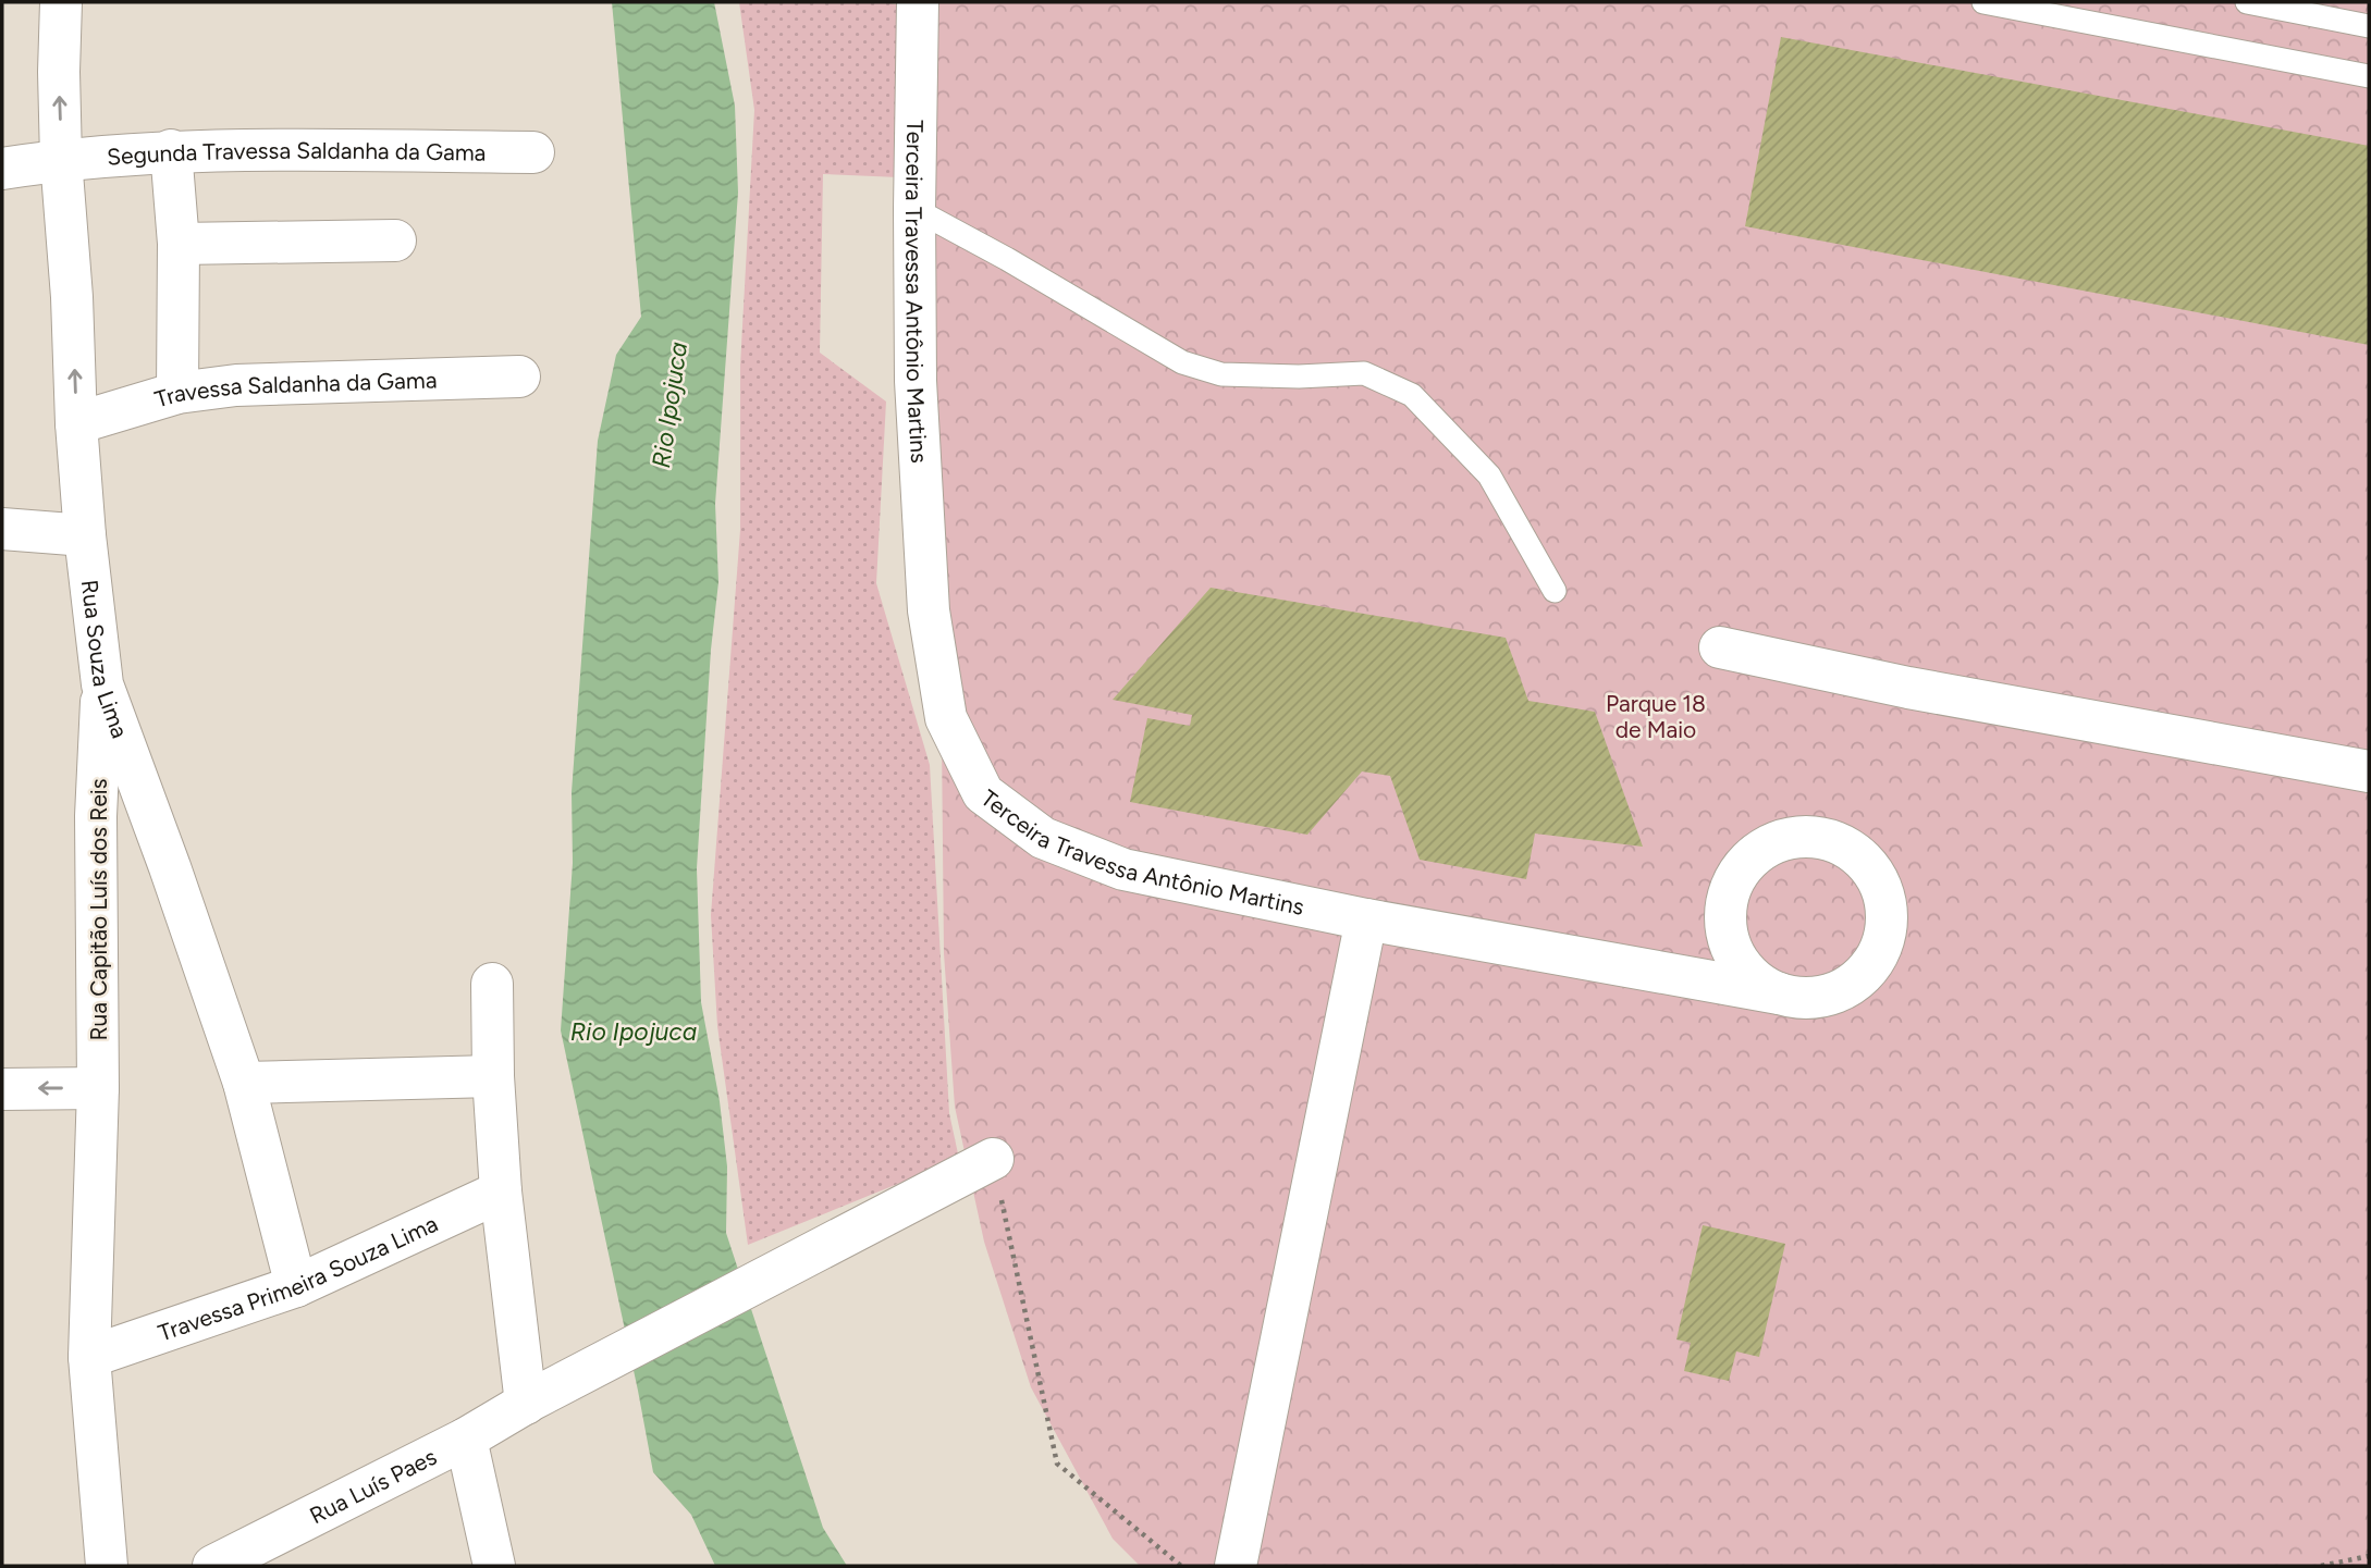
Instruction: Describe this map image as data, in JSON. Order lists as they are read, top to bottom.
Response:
{
  "streets": {
    "street": [
      "Segunda Travessa Saldanha da Gama",
      "Terceira Travessa Antônio Martins",
      "Travessa Saldanha da Gama",
      "Rua Souza Lima",
      "Rua Capitão Luís dos Reis",
      "Travessa Primeira Souza Lima",
      "Rua Luís Paes"
    ]
  },
  "crossings": [
    ["Segunda Travessa Saldanha da Gama", "Rua Souza Lima"],
    ["Travessa Saldanha da Gama", "Rua Souza Lima"],
    ["Rua Souza Lima", "Rua Capitão Luís dos Reis"],
    ["Rua Souza Lima", "Travessa Primeira Souza Lima"],
    ["Rua Capitão Luís dos Reis", "Travessa Primeira Souza Lima"]
  ],
  "water": ["Rio Ipojuca"],
  "parks": ["Parque 18 de Maio"]
}
